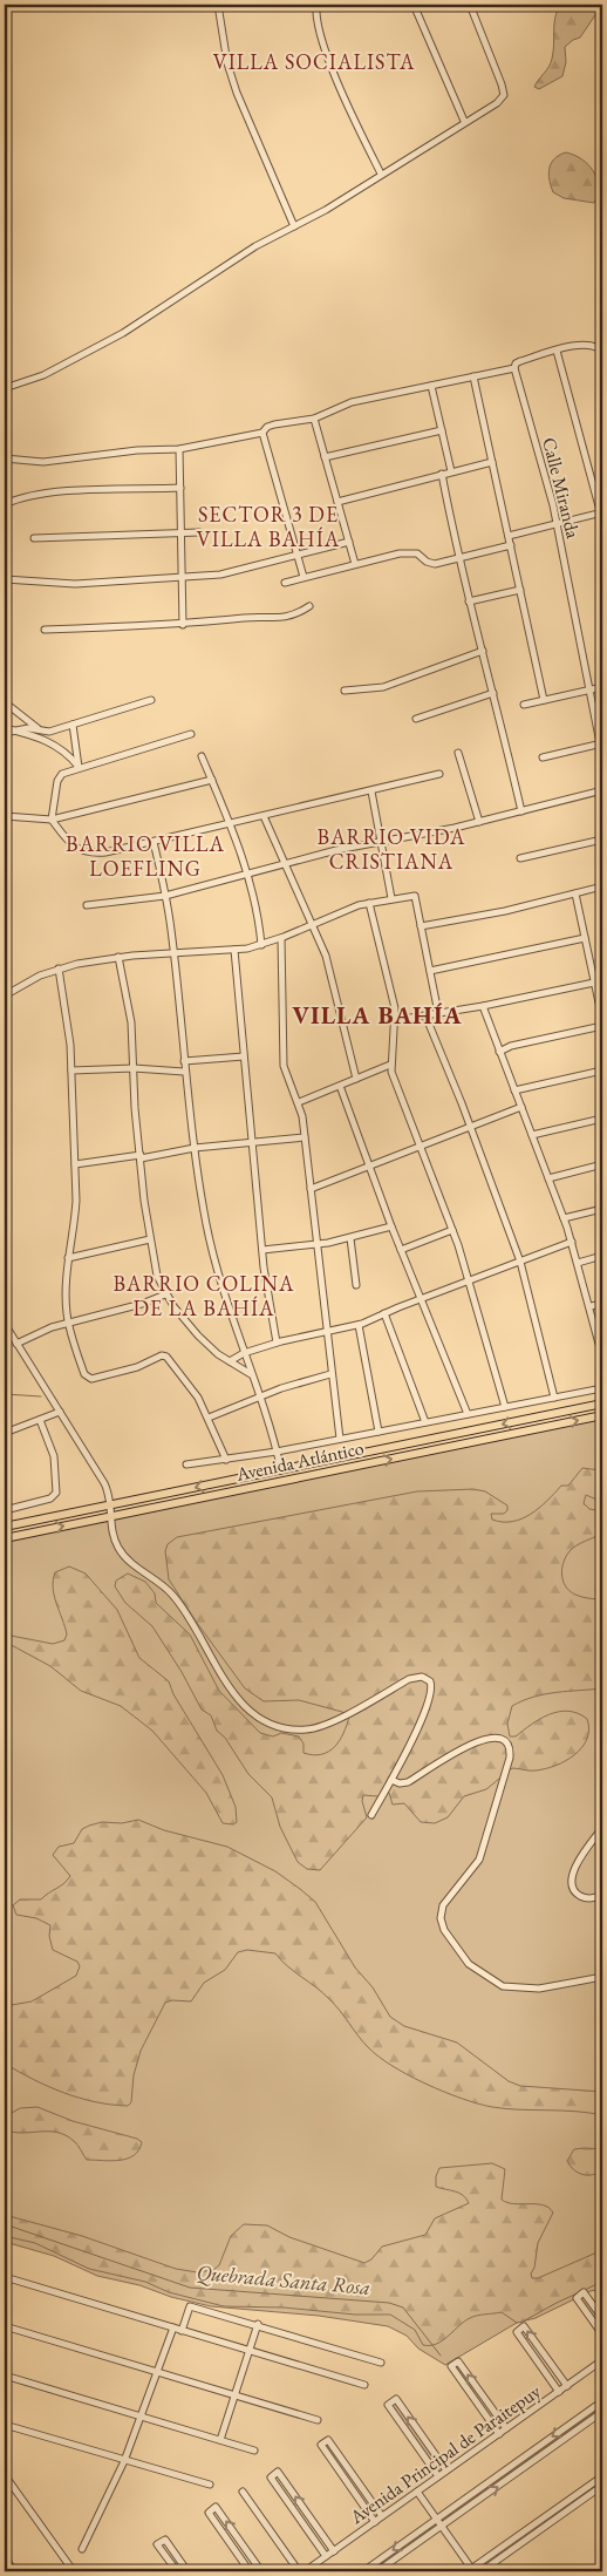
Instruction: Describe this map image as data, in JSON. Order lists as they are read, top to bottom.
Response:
{
  "streets": {
    "main road": ["Avenida Atlántico"],
    "street": ["Calle Miranda", "Avenida Principal de Paraitepuy"]
  },
  "districts": [
    "VILLA SOCIALISTA",
    "SECTOR 3 DE VILLA BAHÍA",
    "BARRIO VIDA CRISTIANA",
    "BARRIO VILLA LOEFLING",
    "VILLA BAHÍA",
    "BARRIO COLINA DE LA BAHÍA"
  ],
  "water": ["Quebrada Santa Rosa"]
}
